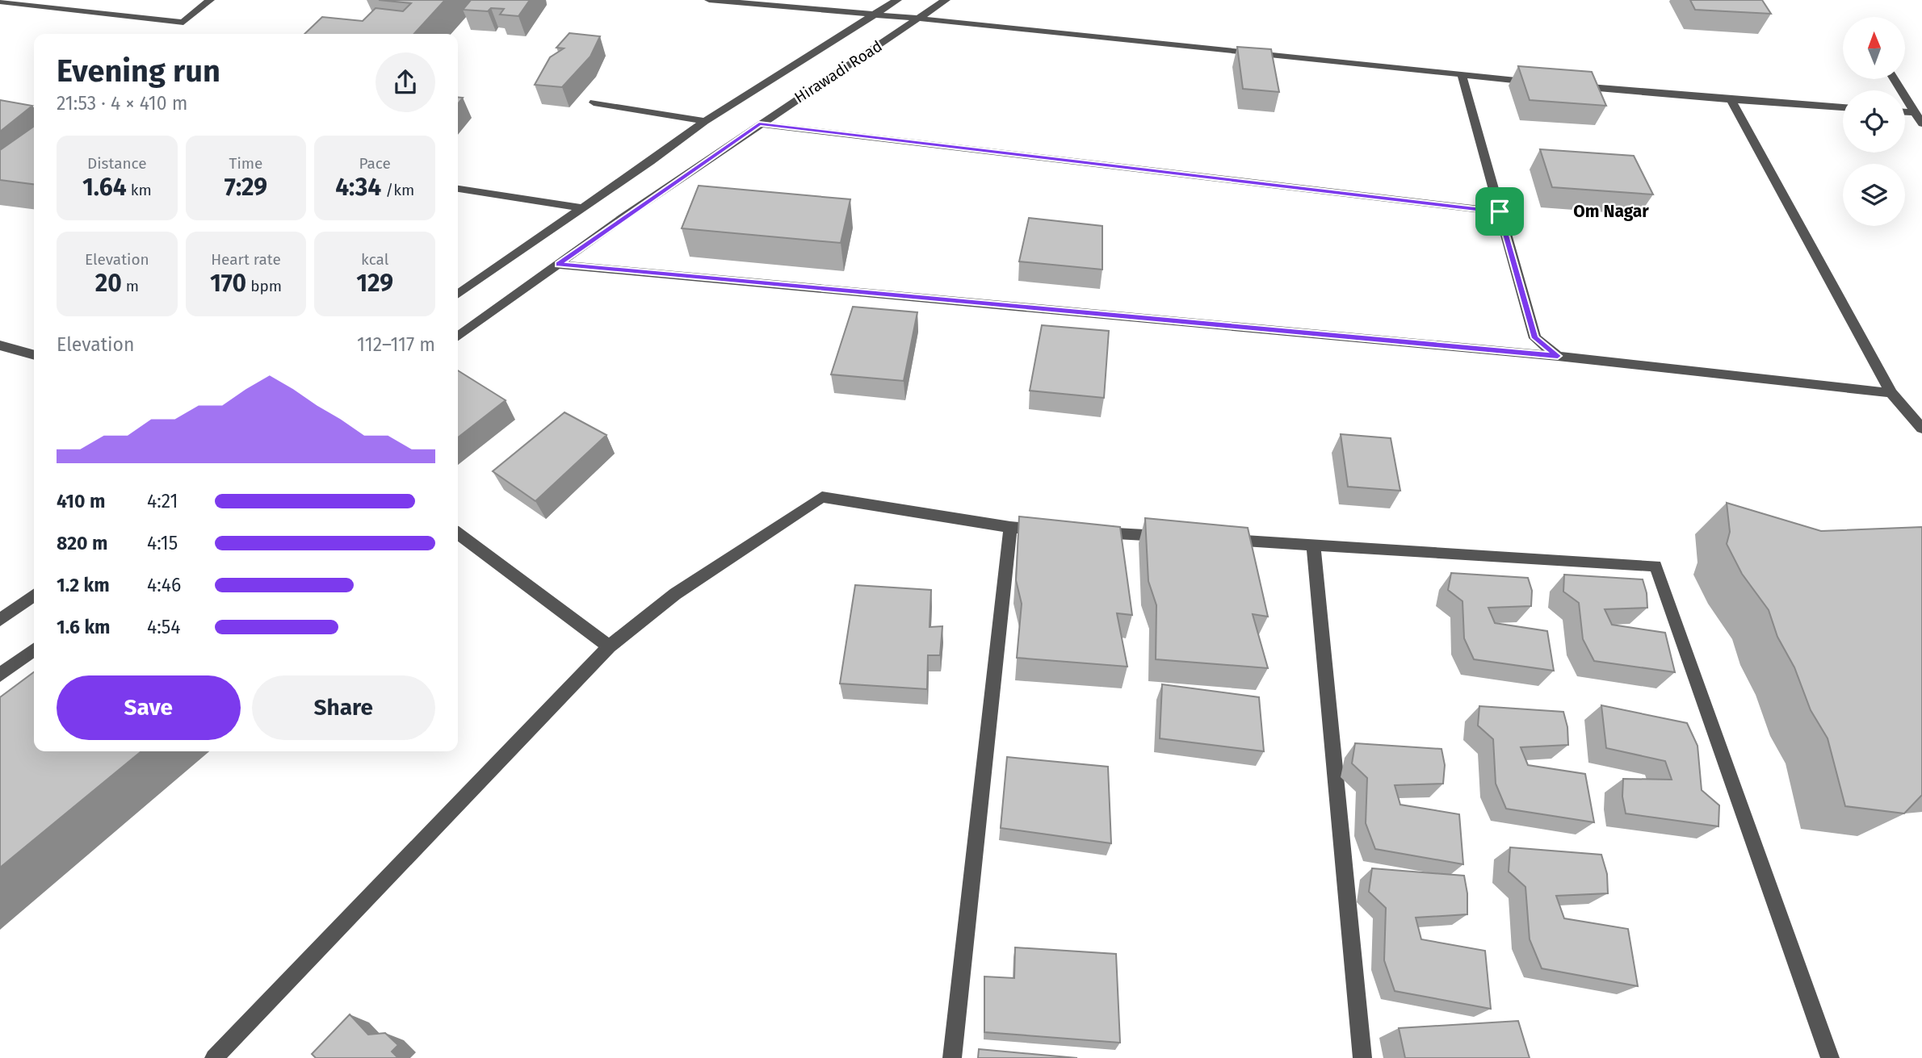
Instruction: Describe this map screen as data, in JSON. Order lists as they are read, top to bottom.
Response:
{
  "streets": {
    "street": ["Hirawadi Road"]
  },
  "districts": ["Om Nagar"],
  "north": "top",
  "page": {
    "heading": ["Evening run", "21:53 · 4 × 410 m"],
    "stats": [
      ["Distance", "1.64 km"],
      ["Time", "7:29"],
      ["Pace", "4:34 /km"],
      ["Elevation", "20 m"],
      ["Heart rate", "170 bpm"],
      ["kcal", "129"]
    ],
    "chart": ["Elevation", "112–117 m"],
    "list": [
      {
        "name": "410 m",
        "note": "4:21"
      },
      {
        "name": "820 m",
        "note": "4:15"
      },
      {
        "name": "1.2 km",
        "note": "4:46"
      },
      {
        "name": "1.6 km",
        "note": "4:54"
      }
    ],
    "buttons": ["Save", "Share"]
  }
}
